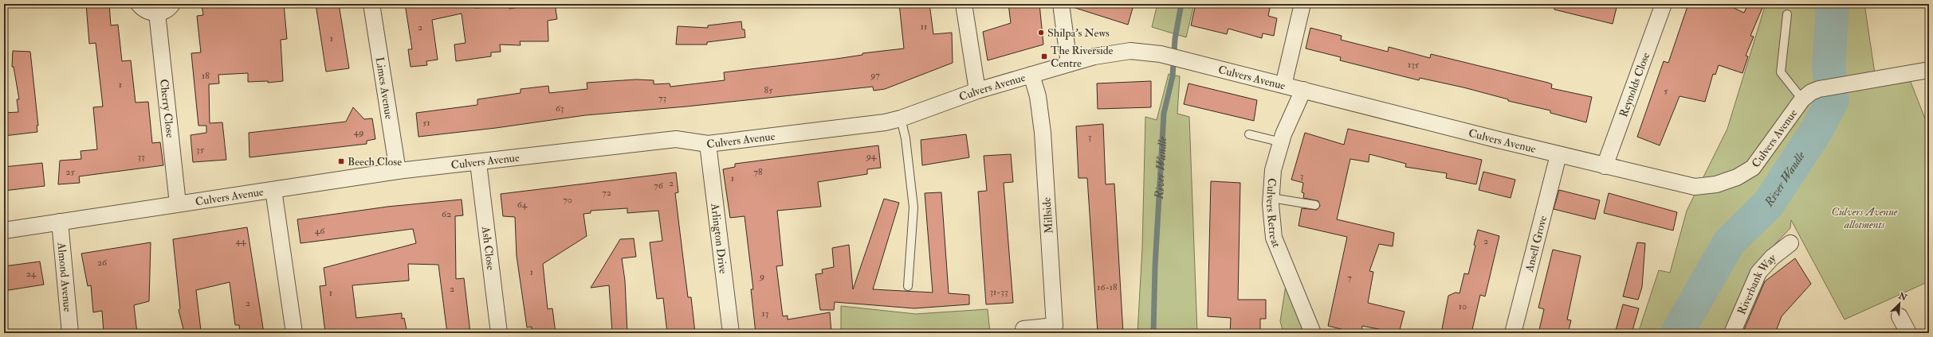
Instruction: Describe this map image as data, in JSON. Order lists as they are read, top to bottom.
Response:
{
  "streets": {
    "street": [
      "Culvers Avenue",
      "Reynolds Close",
      "Limes Avenue",
      "Cherry Close",
      "Culvers Retreat",
      "Millside",
      "Arlington Drive",
      "Ansell Grove",
      "Ash Close",
      "Almond Avenue",
      "Riverbank Way"
    ]
  },
  "crossings": [
    ["Culvers Avenue", "Reynolds Close"],
    ["Culvers Avenue", "Limes Avenue"],
    ["Culvers Avenue", "Cherry Close"],
    ["Culvers Avenue", "Culvers Retreat"],
    ["Culvers Avenue", "Millside"],
    ["Culvers Avenue", "Arlington Drive"],
    ["Culvers Avenue", "Ansell Grove"],
    ["Culvers Avenue", "Ash Close"],
    ["Culvers Avenue", "Almond Avenue"]
  ],
  "water": ["River Wandle"],
  "parks": ["Culvers Avenue allotments"],
  "places": {
    "other": ["Shilpa's News"],
    "transit": ["The Riverside Centre", "Beech Close"]
  },
  "house_numbers": [
    "11",
    "2",
    "1",
    "135",
    "97",
    "18",
    "1",
    "85",
    "5",
    "73",
    "63",
    "51",
    "49",
    "3",
    "35",
    "94",
    "33",
    "25",
    "78",
    "3",
    "1",
    "2",
    "76",
    "72",
    "70",
    "64",
    "62",
    "46",
    "44",
    "2",
    "26",
    "1",
    "24",
    "9",
    "7",
    "16-18",
    "2",
    "31-33",
    "1",
    "2",
    "10",
    "13"
  ],
  "north": "top right"
}
